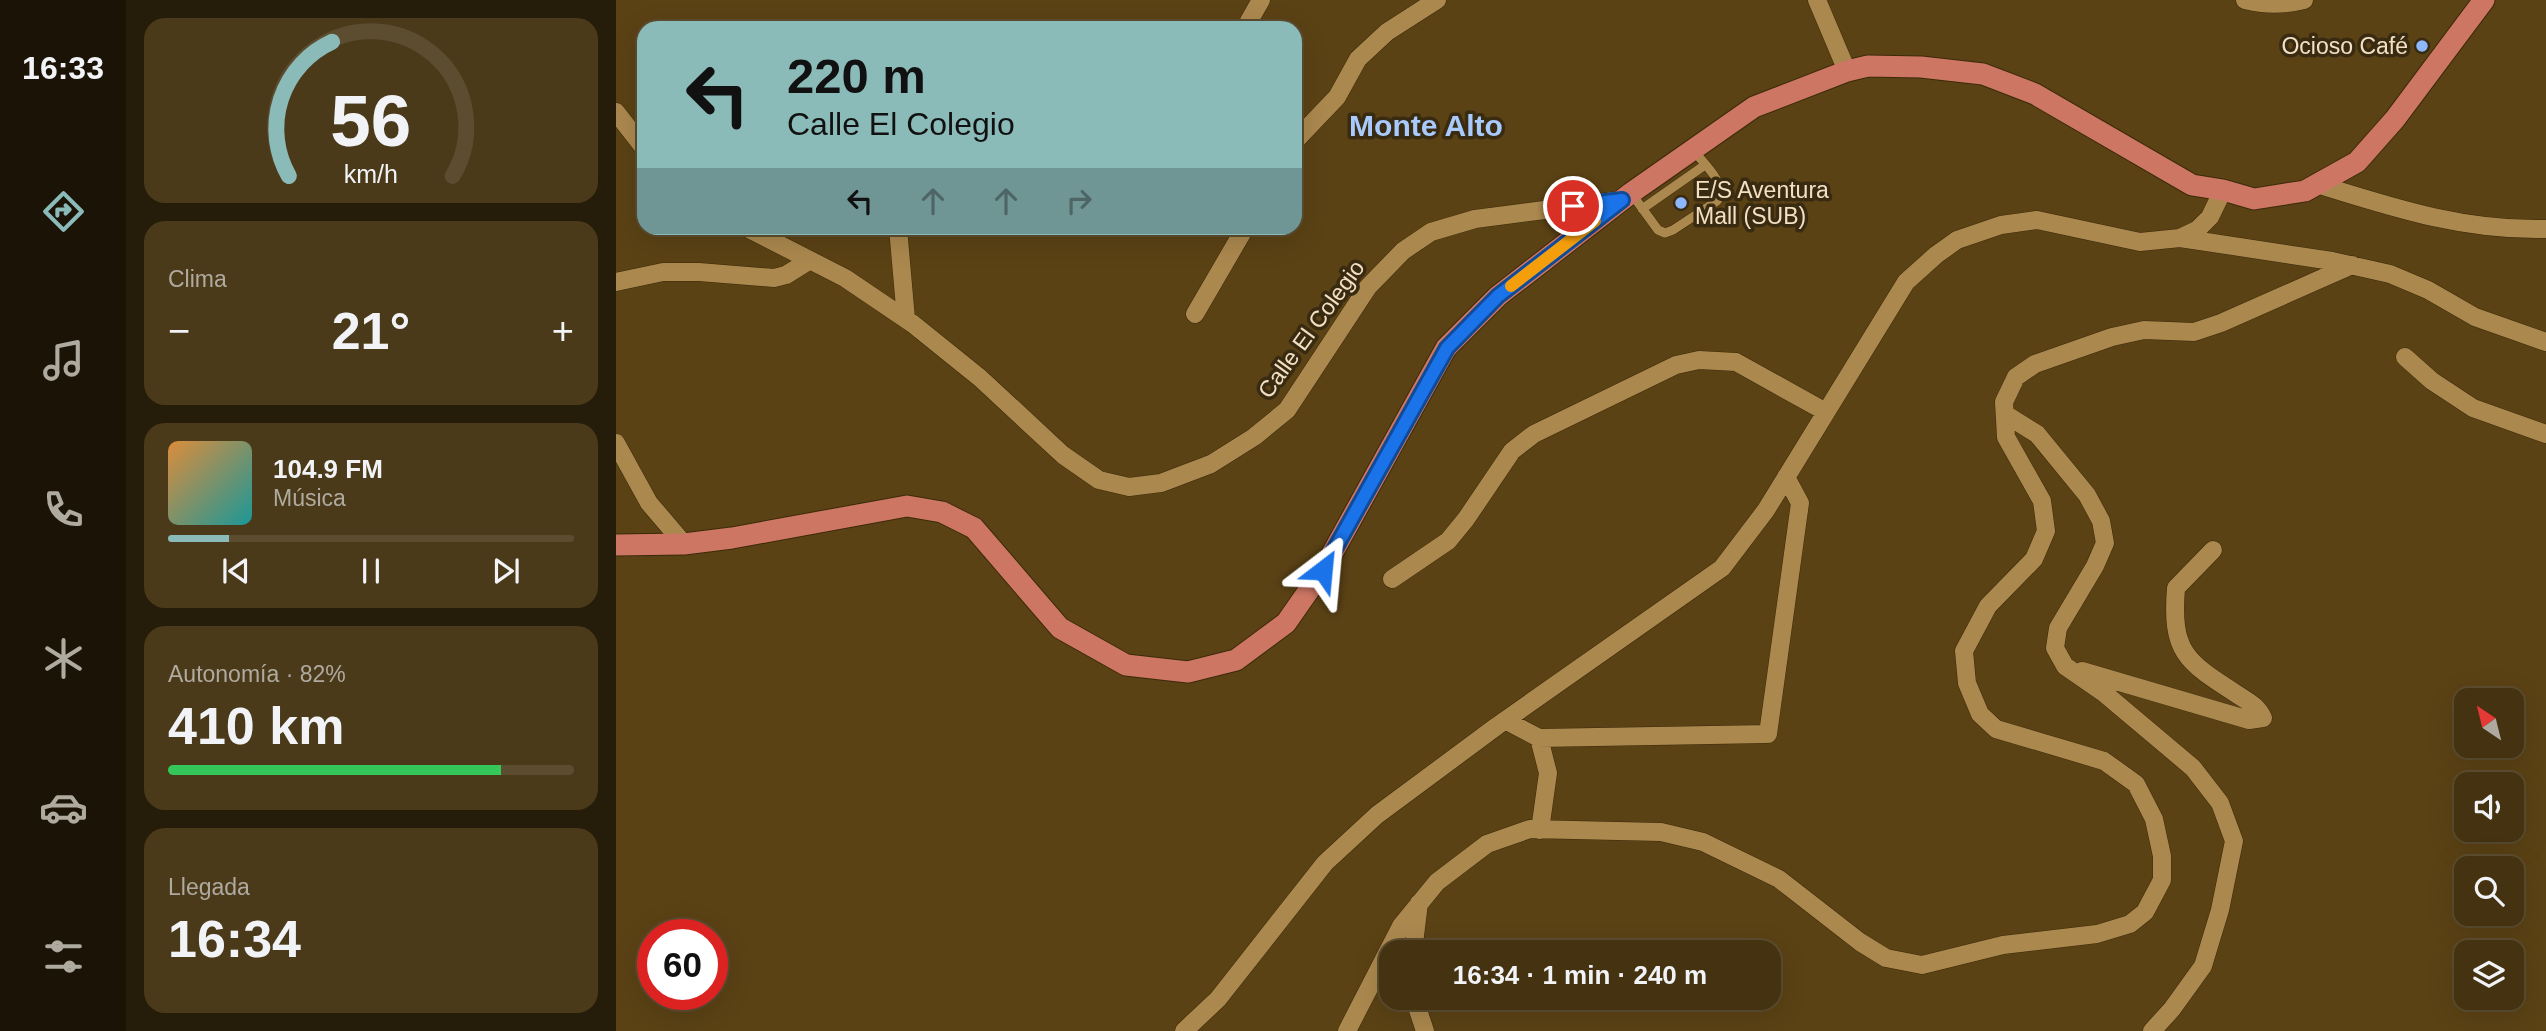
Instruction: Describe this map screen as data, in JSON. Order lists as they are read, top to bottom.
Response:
{
  "streets": {
    "street": ["Calle El Colegio"]
  },
  "districts": ["Monte Alto"],
  "places": ["Ocioso Café", "E/S Aventura Mall (SUB)"],
  "north": "top left",
  "page": {
    "tabs": "16:33",
    "turn": ["220 m", "Calle El Colegio"],
    "tile": [
      "Clima",
      ["Autonomía · 82%", "410 km"],
      ["Llegada", "16:34"]
    ],
    "heat": ["−", "21°", "+"],
    "song": ["104.9 FM", "Música"],
    "limit": "60",
    "trip": "16:34 · 1 min · 240 m",
    "gauge": ["56", "km/h"]
  }
}
